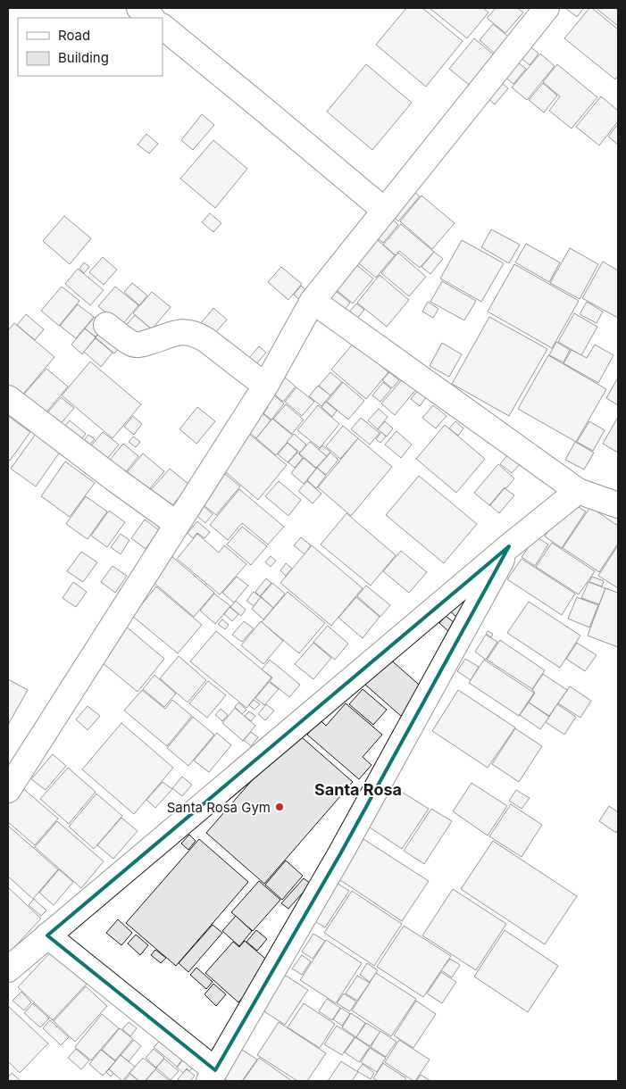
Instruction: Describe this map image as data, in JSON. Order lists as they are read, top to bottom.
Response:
{
  "districts": ["Santa Rosa"],
  "places": ["Santa Rosa Gym"],
  "legend": ["Road", "Building"]
}
